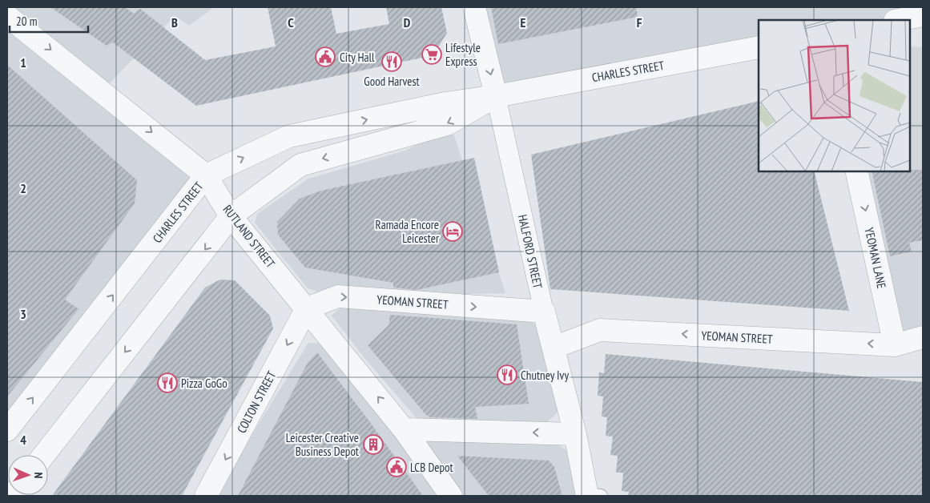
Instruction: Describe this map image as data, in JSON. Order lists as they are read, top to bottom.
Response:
{
  "streets": {
    "street": [
      "CHARLES STREET",
      "RUTLAND STREET",
      "HALFORD STREET",
      "YEOMAN LANE",
      "YEOMAN STREET",
      "COLTON STREET"
    ]
  },
  "crossings": [
    ["CHARLES STREET", "RUTLAND STREET"],
    ["CHARLES STREET", "HALFORD STREET"],
    ["RUTLAND STREET", "YEOMAN STREET"],
    ["RUTLAND STREET", "COLTON STREET"],
    ["HALFORD STREET", "YEOMAN STREET"],
    ["YEOMAN LANE", "YEOMAN STREET"],
    ["YEOMAN STREET", "COLTON STREET"]
  ],
  "one_way": ["YEOMAN LANE", "COLTON STREET"],
  "places": {
    "supermarket": ["Lifestyle Express"],
    "public building": ["City Hall", "LCB Depot"],
    "restaurant": ["Good Harvest", "Chutney Ivy", "Pizza GoGo"],
    "hotel": ["Ramada Encore Leicester"],
    "building": ["Leicester Creative Business Depot"]
  },
  "scale_bar": "20 m",
  "north": "right",
  "grid": {
    "columns": [
      "B",
      "C",
      "D",
      "E",
      "F"
    ],
    "rows": [
      "1",
      "2",
      "3",
      "4"
    ]
  }
}
